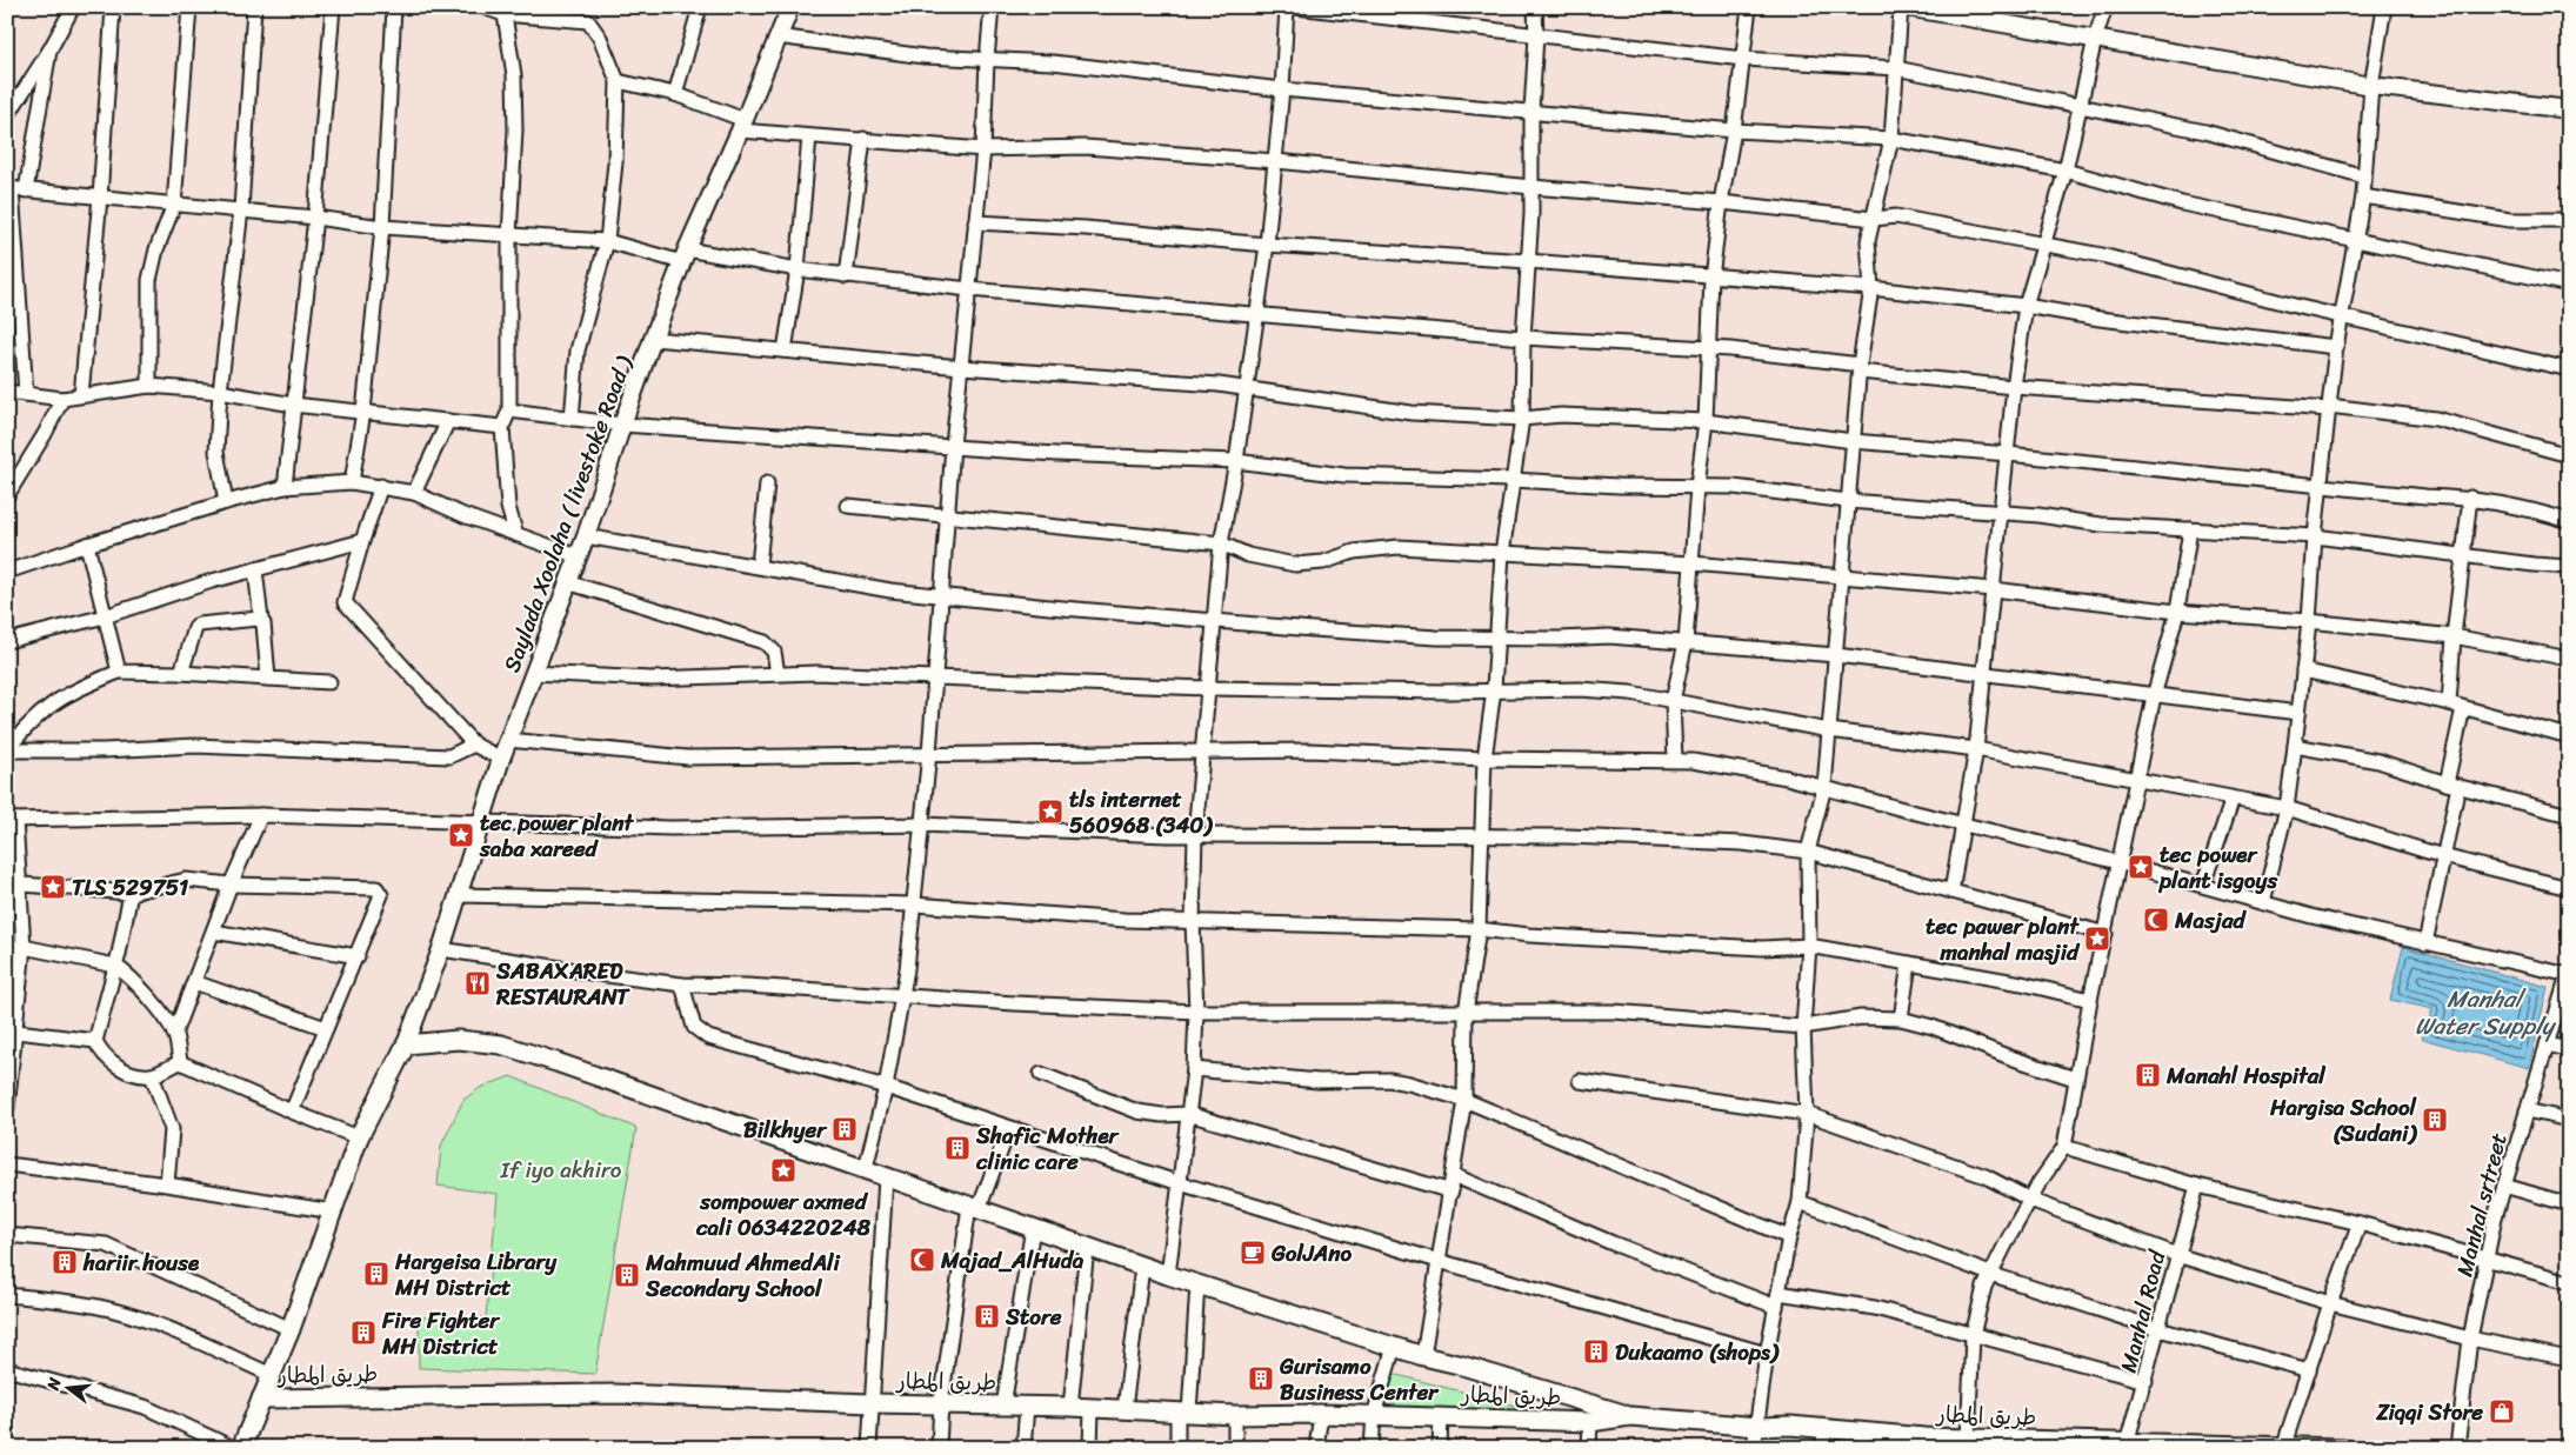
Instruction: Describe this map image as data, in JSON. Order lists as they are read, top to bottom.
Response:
{
  "streets": {
    "main road": ["طريق المطار"],
    "street": ["Saylada Xoolaha ( livestoke Road )", "Manhal srtreet", "Manhal Road"]
  },
  "crossings": [
    ["Saylada Xoolaha ( livestoke Road )", "طريق المطار"],
    ["Manhal Road", "طريق المطار"]
  ],
  "water": ["Manhal Water Supply"],
  "parks": ["If iyo akhiro"],
  "places": {
    "place": [
      "tls internet 560968 (340)",
      "tec power plant saba xareed",
      "tec power plant isgoys",
      "TLS 529751",
      "tec pawer plant manhal masjid",
      "sompower axmed cali 0634220248"
    ],
    "mosque": ["Masjad", "Majad_AlHuda"],
    "restaurant": ["SABAXARED RESTAURANT"],
    "building": [
      "Manahl Hospital",
      "Hargisa School (Sudani)",
      "Bilkhyer",
      "Shafic Mother clinic care",
      "hariir house",
      "Hargeisa Library MH District",
      "Mahmuud AhmedAli Secondary School",
      "Store",
      "Fire Fighter MH District",
      "Dukaamo (shops)",
      "Gurisamo Business Center"
    ],
    "cafe": ["GolJAno"],
    "shop": ["Ziqqi Store"]
  },
  "north": "left"
}
